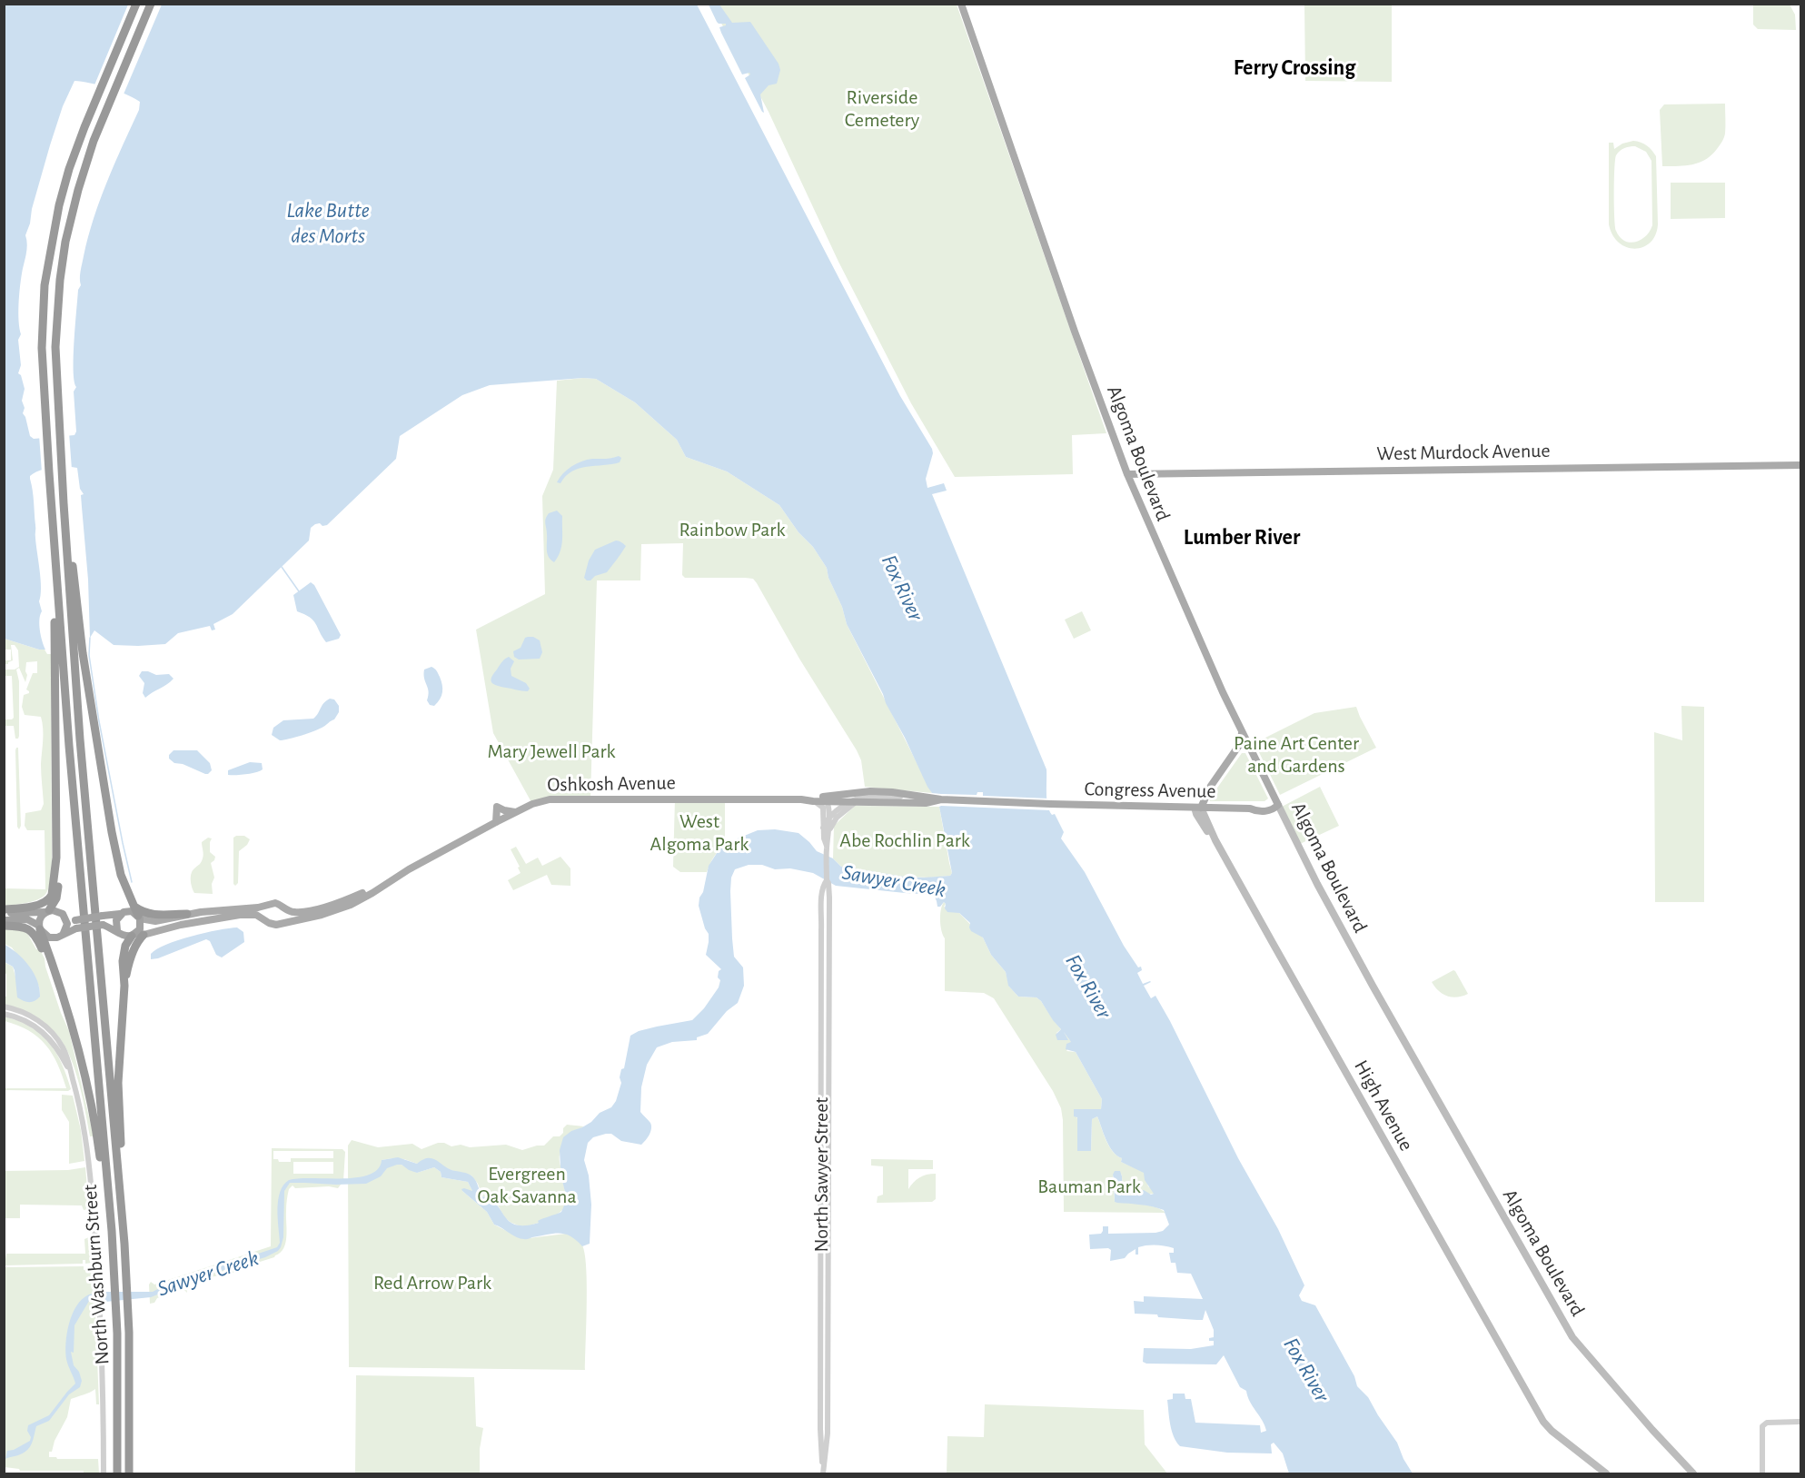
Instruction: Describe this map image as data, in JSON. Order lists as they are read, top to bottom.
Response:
{
  "streets": {
    "main road": [
      "West Murdock Avenue",
      "Algoma Boulevard",
      "Oshkosh Avenue",
      "Congress Avenue",
      "High Avenue"
    ],
    "street": ["North Sawyer Street", "North Washburn Street"]
  },
  "crossings": [
    ["West Murdock Avenue", "Algoma Boulevard"],
    ["Algoma Boulevard", "Congress Avenue"],
    ["Oshkosh Avenue", "Congress Avenue"],
    ["Oshkosh Avenue", "North Sawyer Street"],
    ["Congress Avenue", "High Avenue"]
  ],
  "districts": ["Ferry Crossing", "Lumber River"],
  "water": ["Lake Butte des Morts", "Fox River", "Sawyer Creek"],
  "parks": [
    "Riverside Cemetery",
    "Rainbow Park",
    "Paine Art Center and Gardens",
    "Mary Jewell Park",
    "West Algoma Park",
    "Abe Rochlin Park",
    "Evergreen Oak Savanna",
    "Bauman Park",
    "Red Arrow Park"
  ]
}
